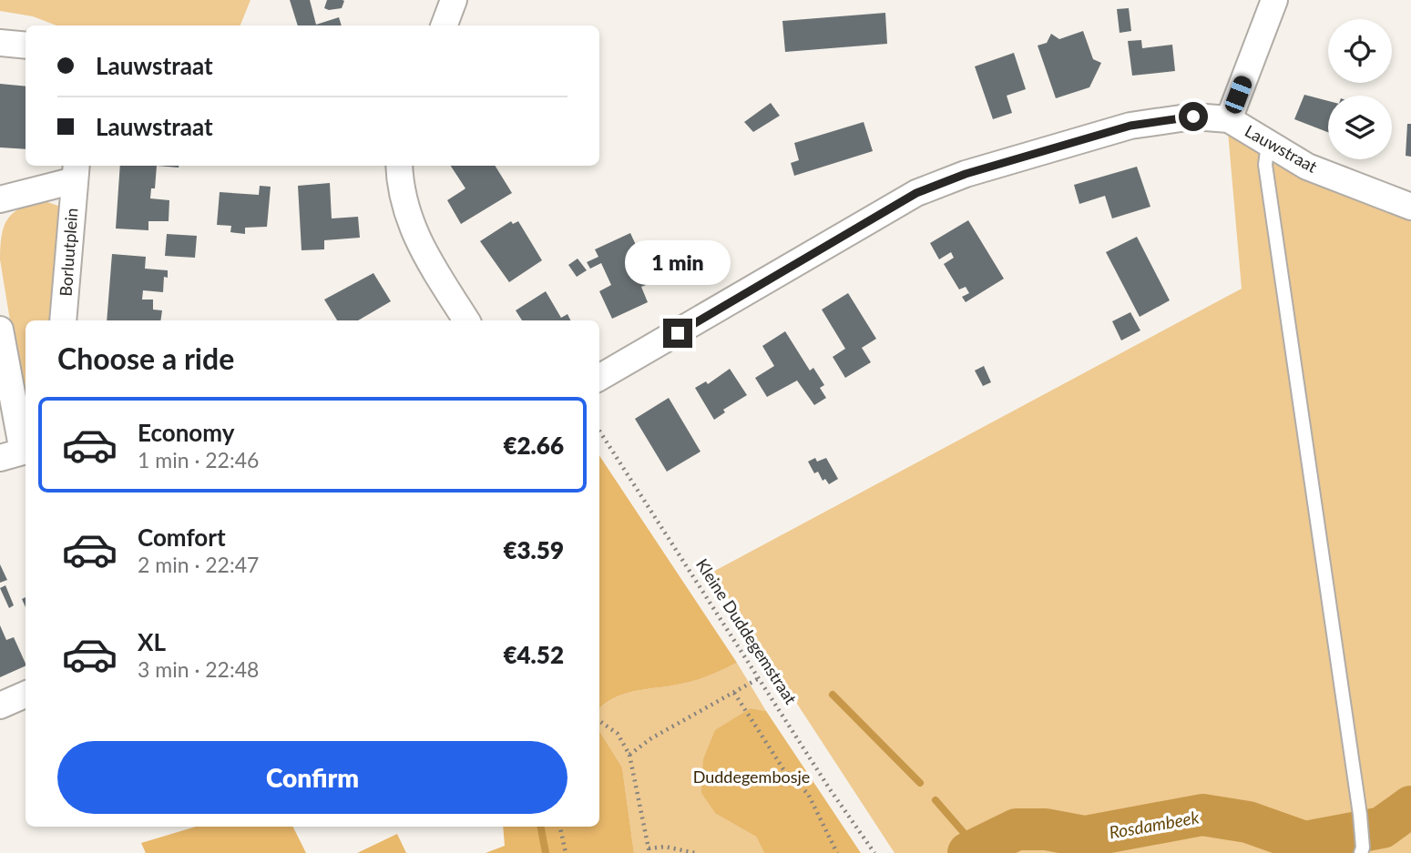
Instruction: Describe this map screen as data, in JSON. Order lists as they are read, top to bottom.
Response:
{
  "streets": {
    "street": ["Lauwstraat", "Borluutplein"],
    "path": ["Kleine Duddegemstraat"]
  },
  "water": ["Rosdambeek"],
  "parks": ["Duddegembosje"],
  "page": {
    "banner": ["Lauwstraat", "Lauwstraat"],
    "bubble": "1 min",
    "heading": "Choose a ride",
    "list": [
      {
        "name": "Economy",
        "note": "1 min · 22:46",
        "value": "€2.66"
      },
      {
        "name": "Comfort",
        "note": "2 min · 22:47",
        "value": "€3.59"
      },
      {
        "name": "XL",
        "note": "3 min · 22:48",
        "value": "€4.52"
      }
    ],
    "buttons": "Confirm"
  }
}
